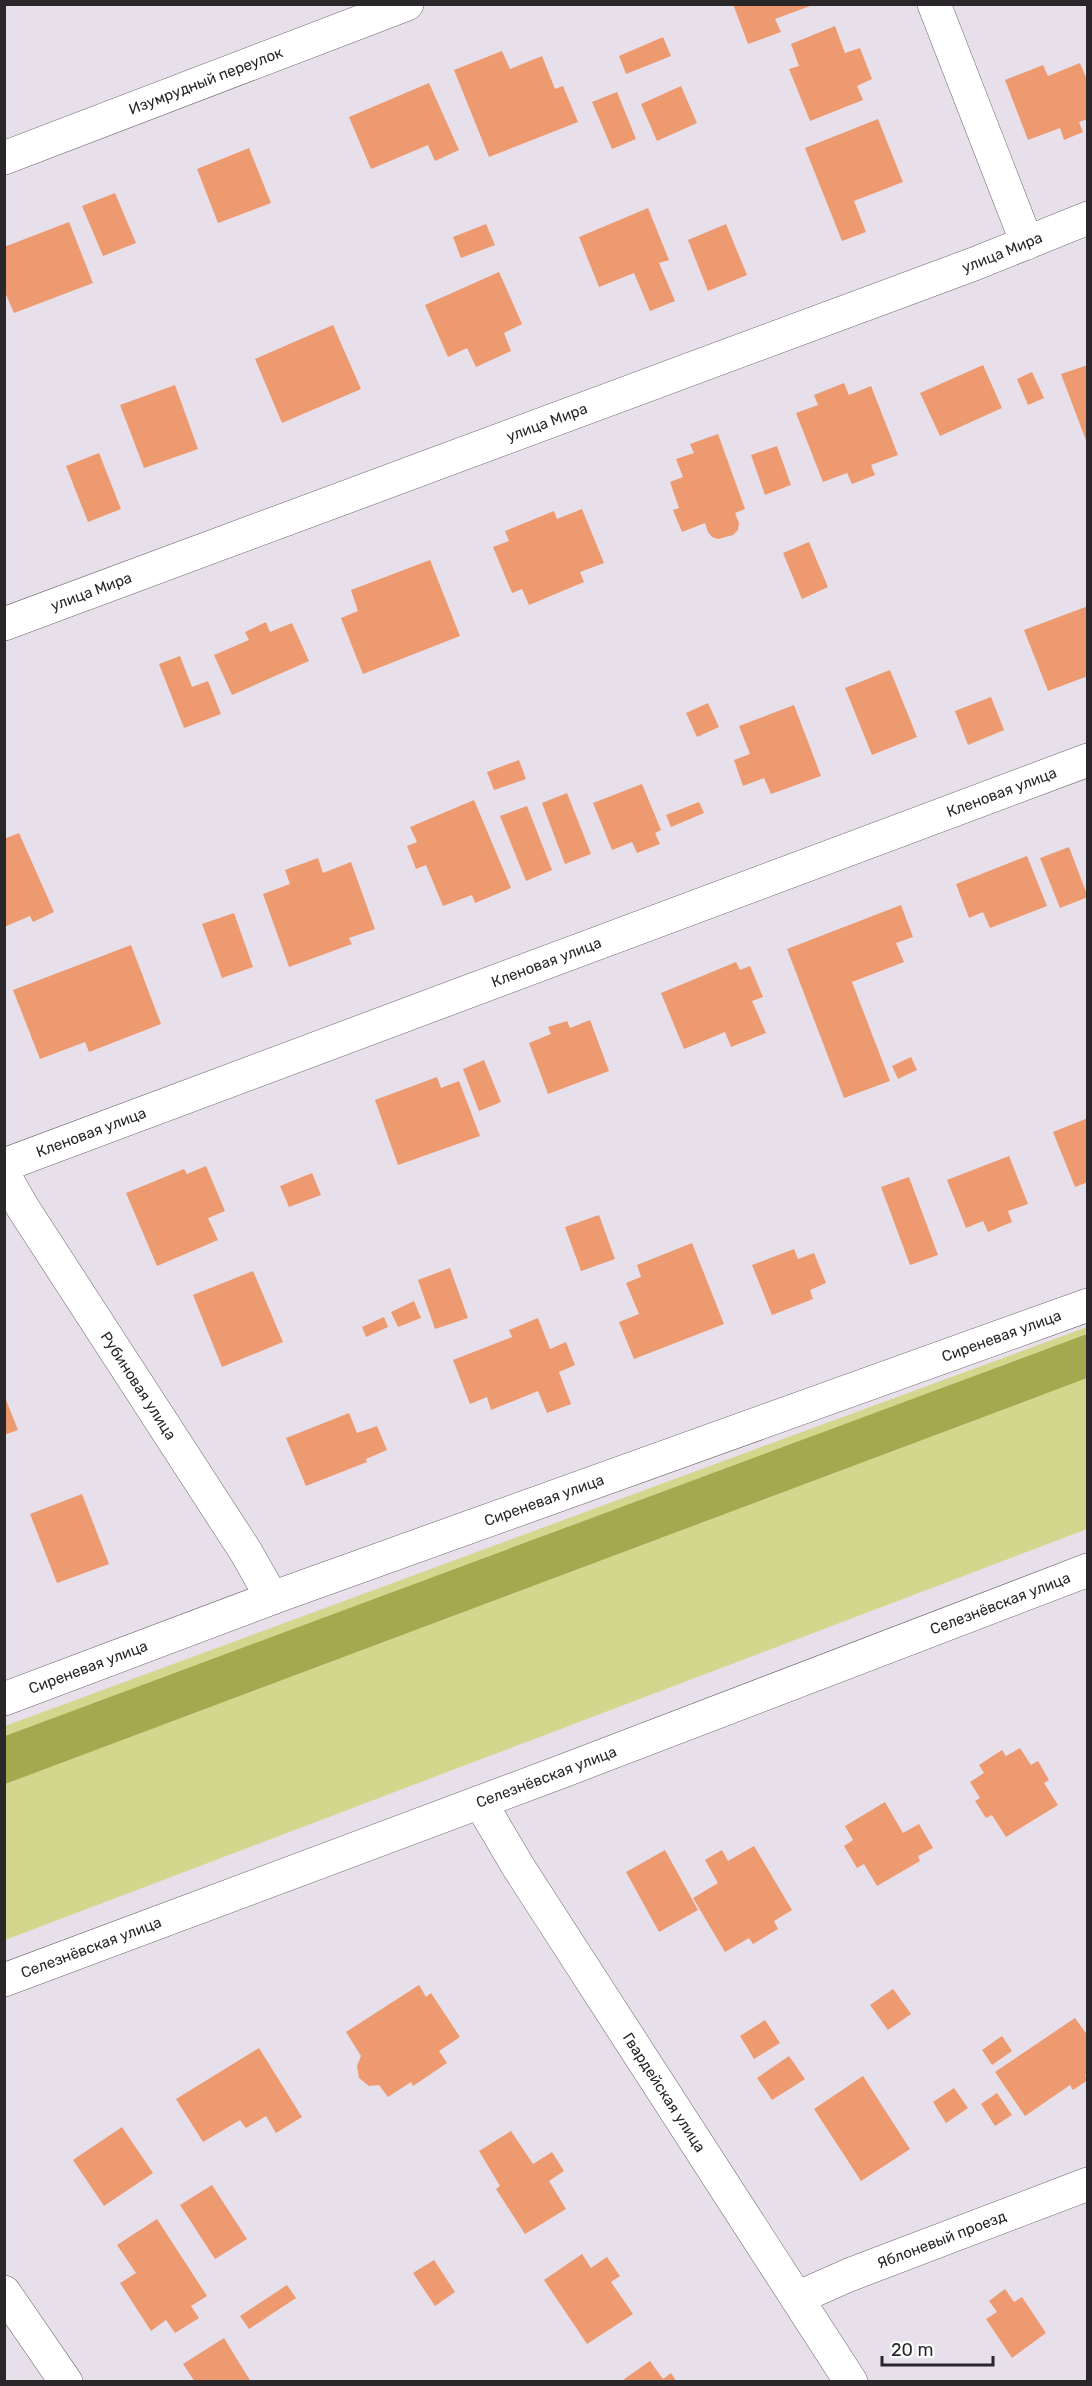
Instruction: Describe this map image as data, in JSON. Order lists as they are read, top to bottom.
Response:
{
  "streets": {
    "street": [
      "Изумрудный переулок",
      "улица Мира",
      "Кленовая улица",
      "Сиреневая улица",
      "Рубиновая улица",
      "Селезнёвская улица",
      "Гвардейская улица",
      "Яблоневый проезд"
    ]
  },
  "crossings": [
    ["Сиреневая улица", "Рубиновая улица"],
    ["Селезнёвская улица", "Гвардейская улица"],
    ["Гвардейская улица", "Яблоневый проезд"]
  ],
  "scale_bar": "20 m"
}
